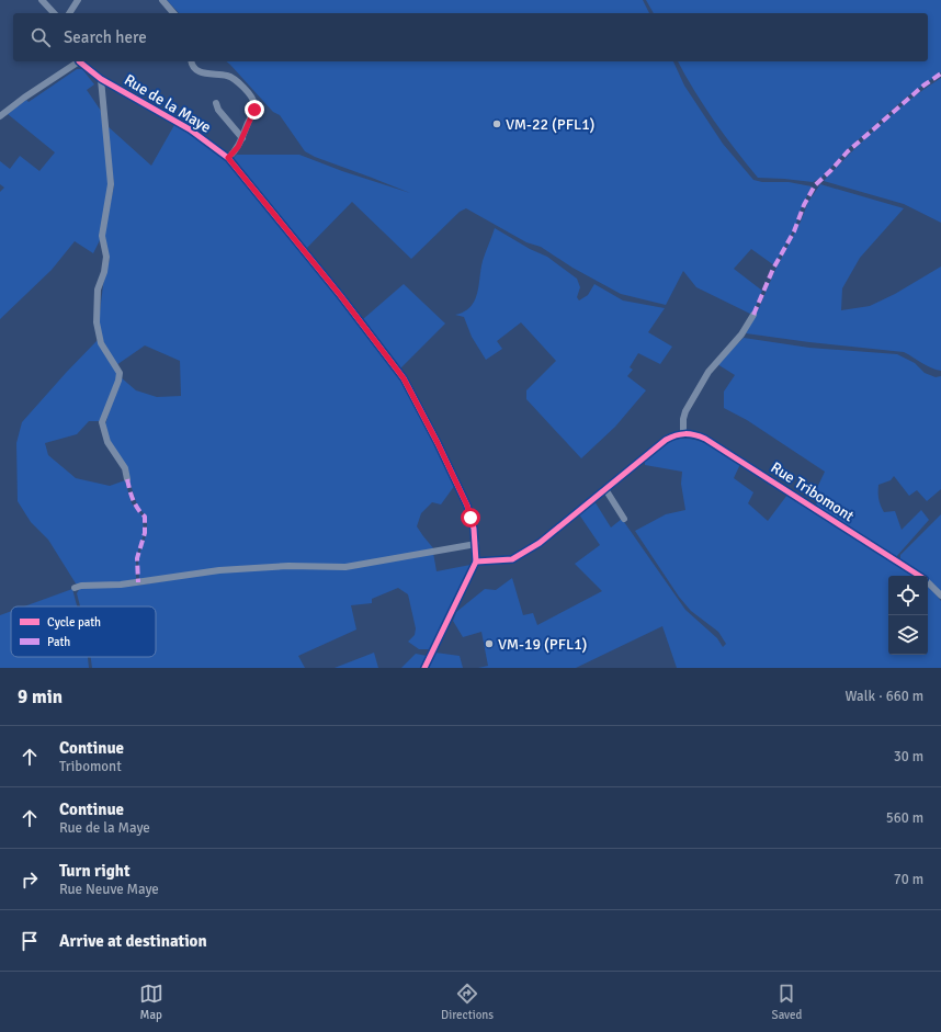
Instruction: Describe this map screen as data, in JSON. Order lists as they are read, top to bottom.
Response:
{
  "streets": {
    "street": ["Rue de la Maye", "Rue Tribomont"]
  },
  "places": ["VM-22 (PFL1)", "VM-19 (PFL1)"],
  "legend": ["Cycle path", "Path"],
  "page": {
    "search": "Search here",
    "heading": ["9 min", "Walk · 660 m"],
    "list": [
      ["Continue", "Tribomont", "30 m"],
      ["Continue", "Rue de la Maye", "560 m"],
      ["Turn right", "Rue Neuve Maye", "70 m"],
      "Arrive at destination"
    ],
    "nav": ["Map", "Directions", "Saved"]
  }
}
